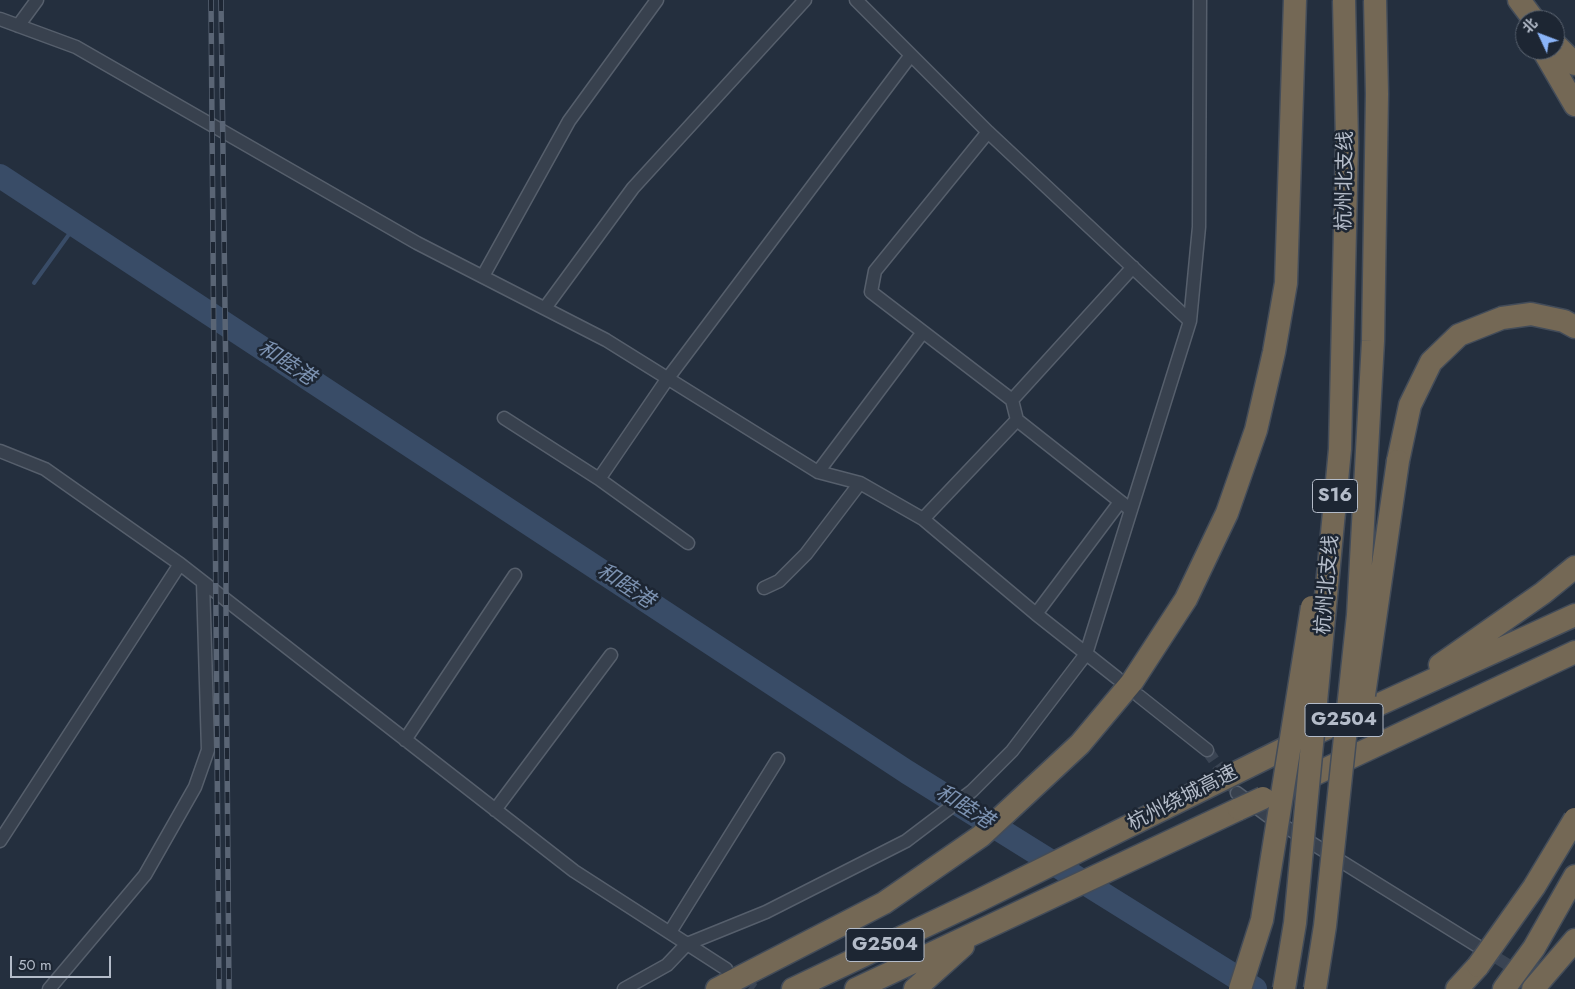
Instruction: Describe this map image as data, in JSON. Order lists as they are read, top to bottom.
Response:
{
  "streets": {
    "highway": [
      "杭州北支线",
      "S16",
      "G2504",
      "杭州绕城高速"
    ]
  },
  "water": ["和睦港"],
  "scale_bar": "50 m",
  "north": "top left"
}
